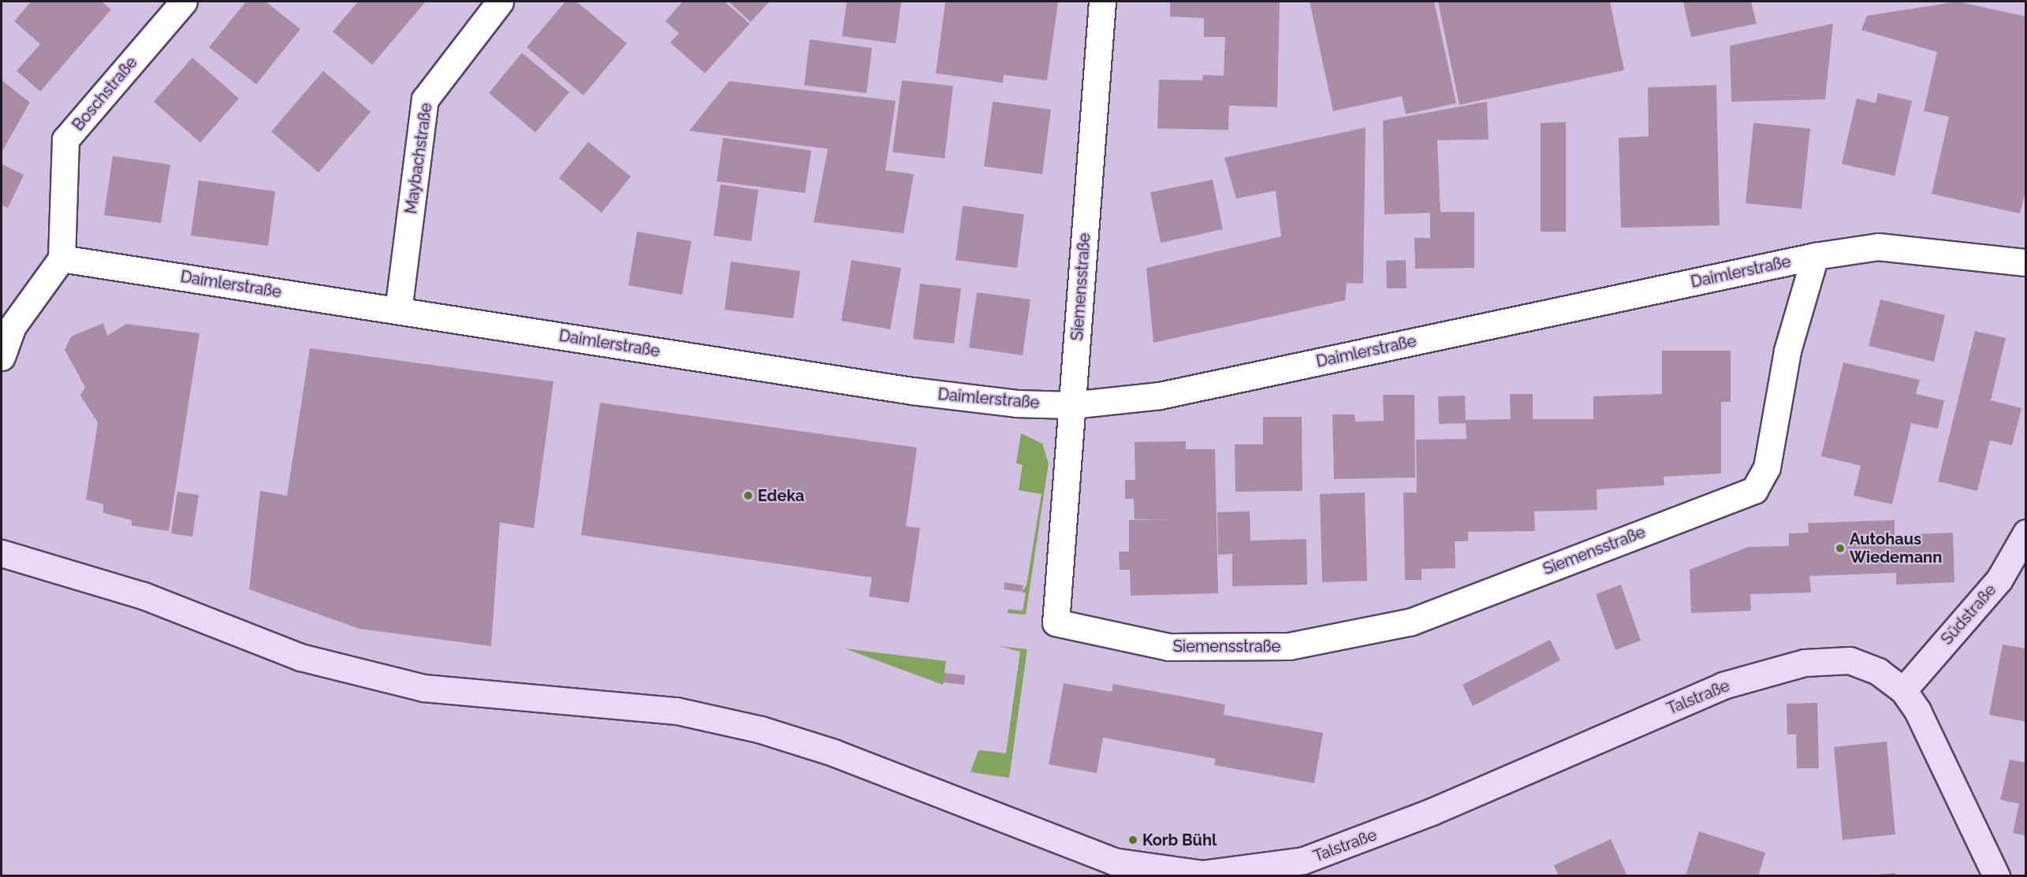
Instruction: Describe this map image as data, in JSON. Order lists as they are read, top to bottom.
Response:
{
  "streets": {
    "street": [
      "Boschstraße",
      "Maybachstraße",
      "Daimlerstraße",
      "Siemensstraße",
      "Südstraße",
      "Talstraße"
    ]
  },
  "crossings": [
    ["Boschstraße", "Daimlerstraße"],
    ["Maybachstraße", "Daimlerstraße"],
    ["Daimlerstraße", "Siemensstraße"],
    ["Südstraße", "Talstraße"]
  ],
  "places": ["Edeka", "Autohaus Wiedemann", "Korb Bühl"]
}
